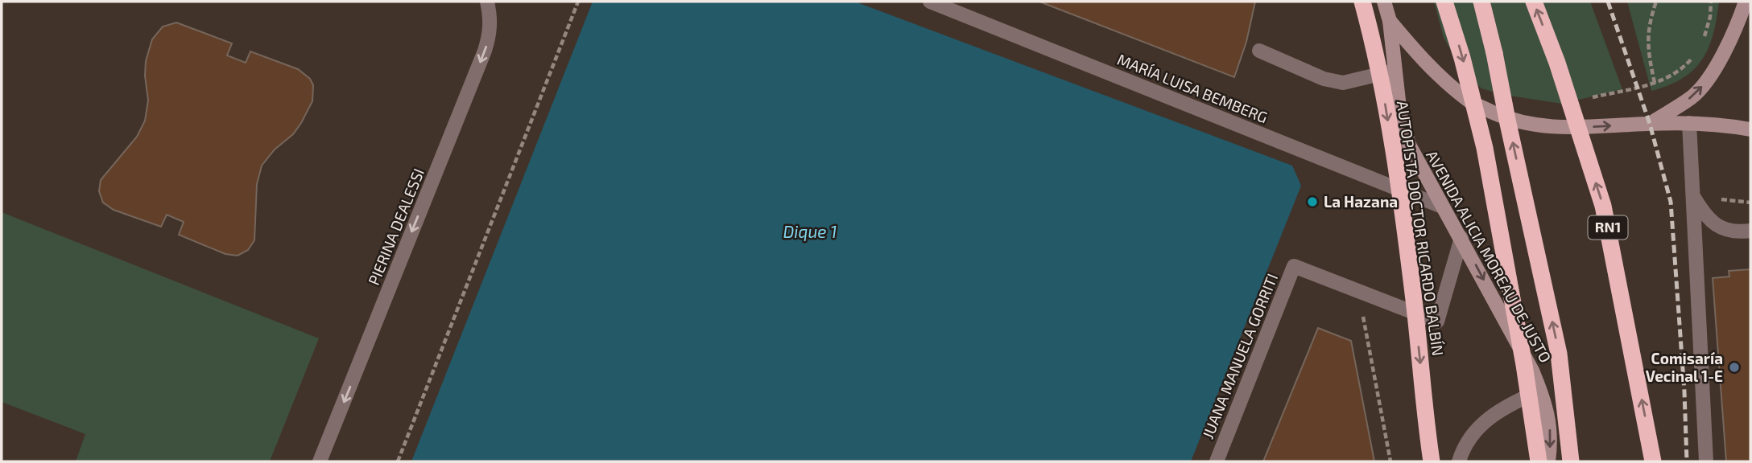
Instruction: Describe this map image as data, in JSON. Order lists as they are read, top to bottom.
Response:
{
  "streets": {
    "highway": ["RN1", "AUTOPISTA DOCTOR RICARDO BALBÍN"],
    "main road": ["AVENIDA ALICIA MOREAU DE JUSTO"],
    "street": ["MARÍA LUISA BEMBERG", "PIERINA DEALESSI", "JUANA MANUELA GORRITI"]
  },
  "crossings": [
    ["MARÍA LUISA BEMBERG", "AVENIDA ALICIA MOREAU DE JUSTO"],
    ["AVENIDA ALICIA MOREAU DE JUSTO", "JUANA MANUELA GORRITI"]
  ],
  "one_way": ["PIERINA DEALESSI", "AVENIDA ALICIA MOREAU DE JUSTO"],
  "water": ["Dique 1"],
  "places": ["La Hazana", "Comisaría Vecinal 1-E"]
}
